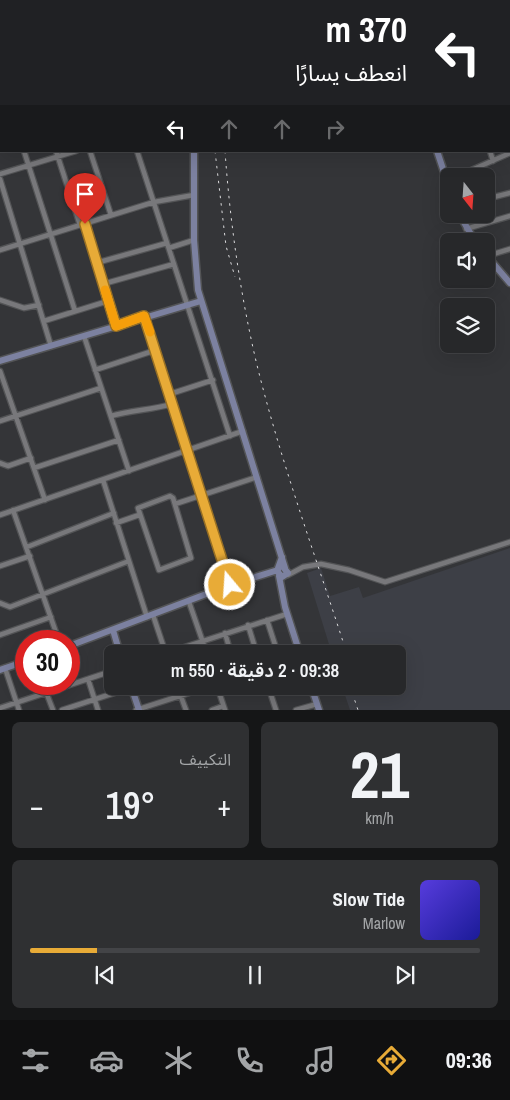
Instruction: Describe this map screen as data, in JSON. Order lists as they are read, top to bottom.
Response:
{
  "north": "bottom",
  "page": {
    "turn": ["370 m", "انعطف يسارًا"],
    "limit": "30",
    "trip": "09:38 · 2 دقيقة · 550 m",
    "tile": [
      ["21", "km/h"],
      "التكييف"
    ],
    "heat": ["−", "19°", "+"],
    "song": ["Slow Tide", "Marlow"],
    "tabs": "09:36"
  }
}
